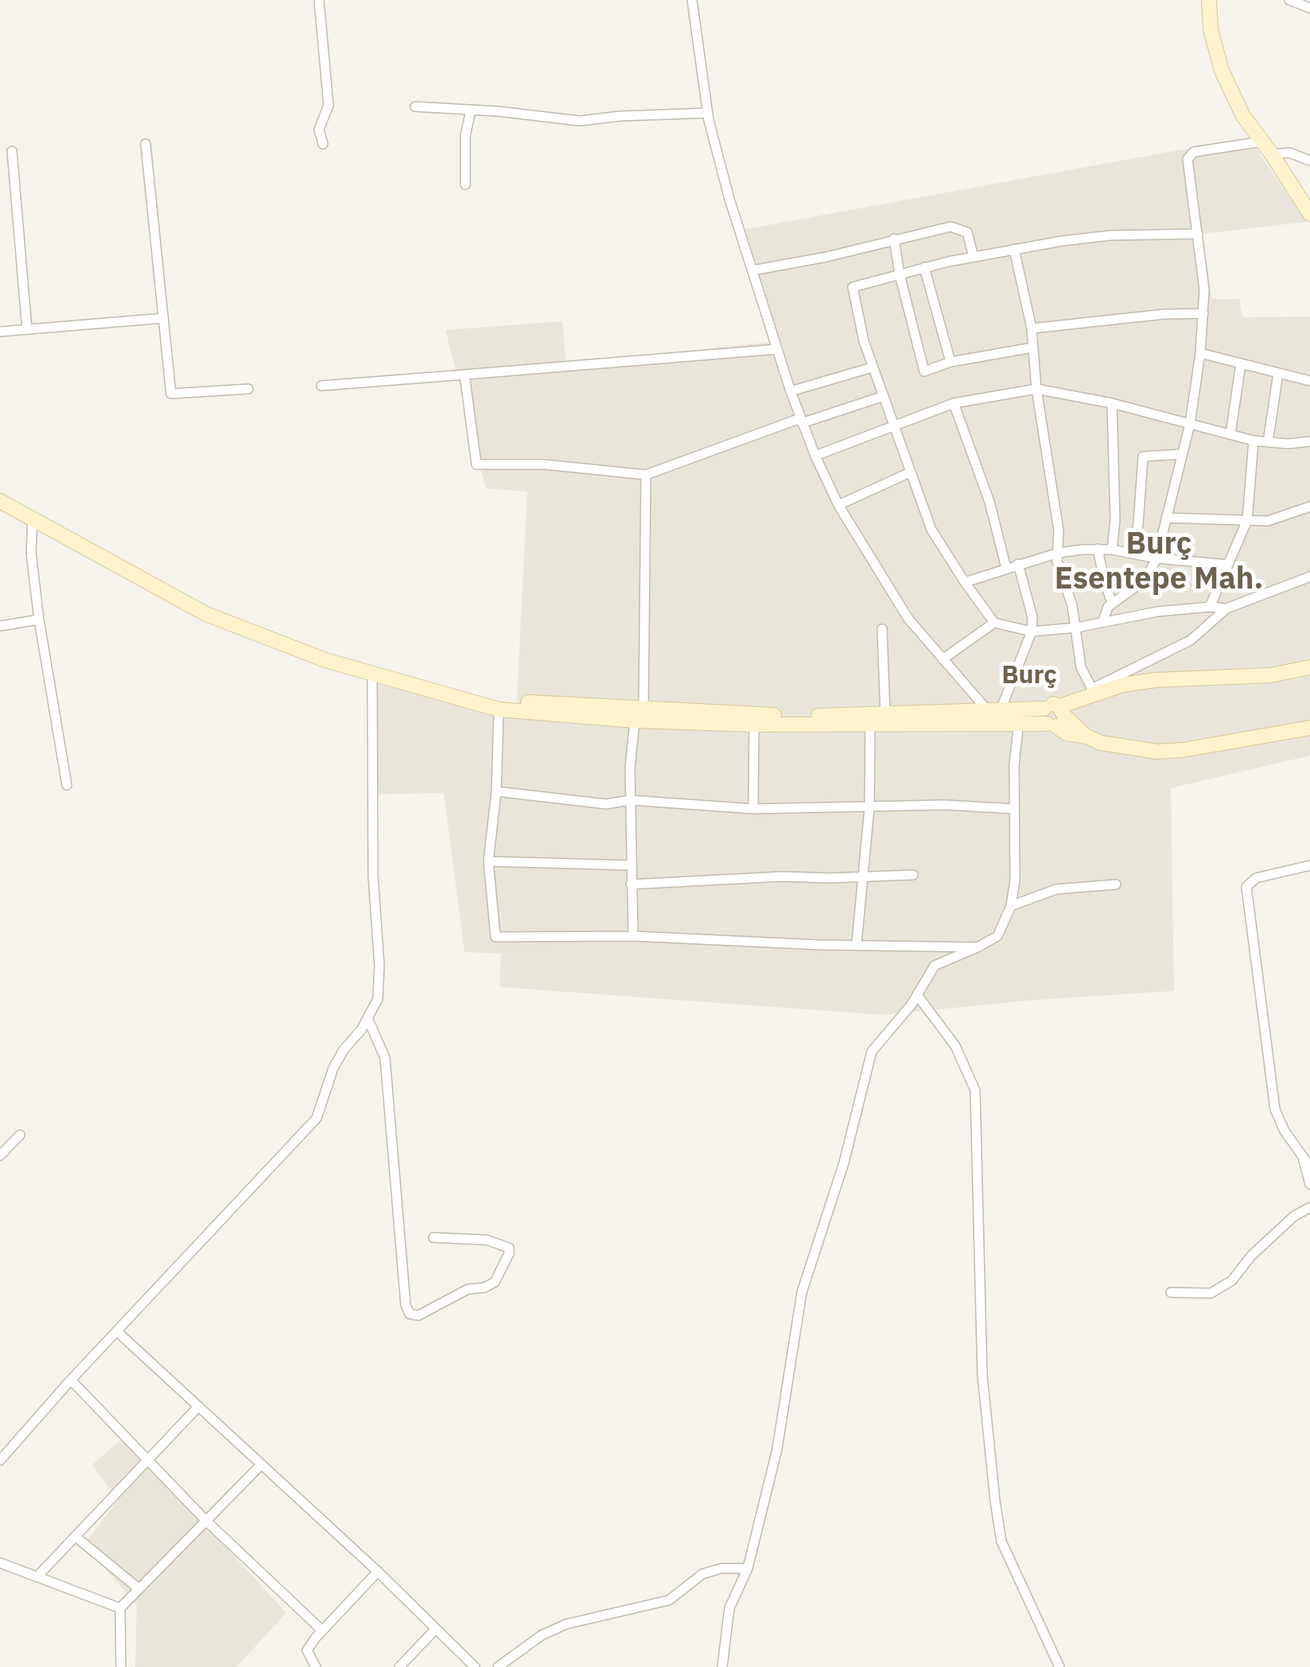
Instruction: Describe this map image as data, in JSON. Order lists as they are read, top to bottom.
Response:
{
  "districts": ["Burç Esentepe Mah.", "Burç"]
}
